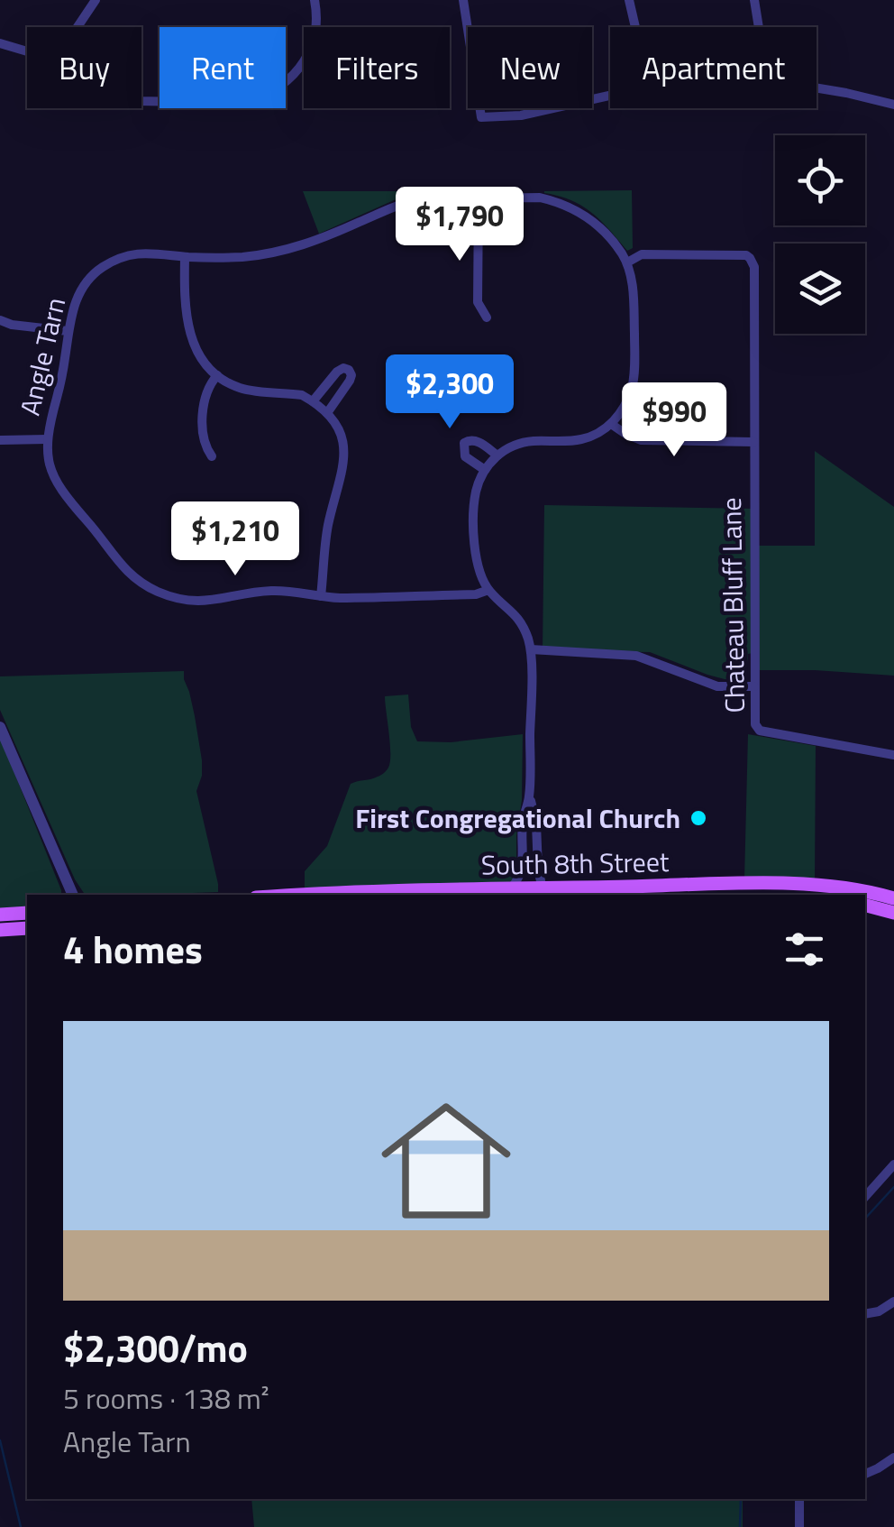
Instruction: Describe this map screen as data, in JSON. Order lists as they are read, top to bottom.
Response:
{
  "streets": {
    "main road": ["South 8th Street"],
    "street": ["Angle Tarn", "Chateau Bluff Lane"]
  },
  "crossings": [
    ["Angle Tarn", "Chateau Bluff Lane"]
  ],
  "places": ["First Congregational Church"],
  "page": {
    "chip": [
      "Buy",
      "Rent",
      "Filters",
      "New",
      "Apartment"
    ],
    "price": [
      "$1,790",
      "$2,300",
      "$990",
      "$1,210"
    ],
    "heading": "4 homes",
    "list": [
      {
        "name": "$2,300/mo",
        "note": "5 rooms · 138 m² · Angle Tarn"
      }
    ]
  }
}
